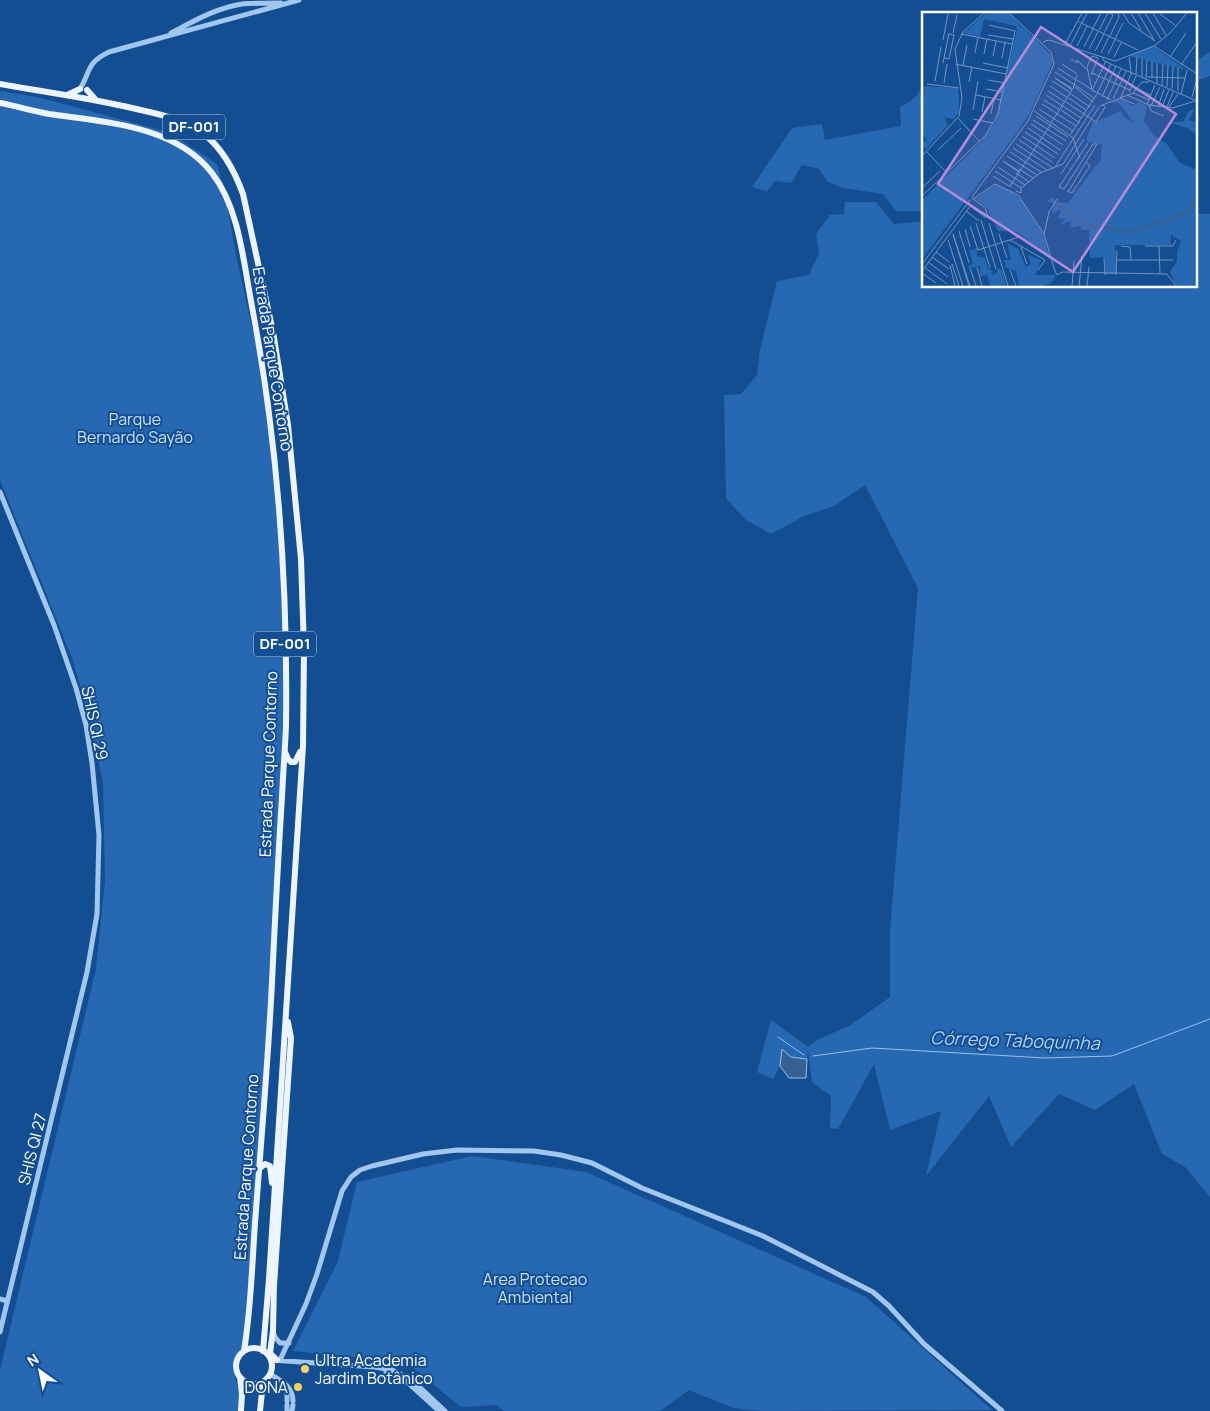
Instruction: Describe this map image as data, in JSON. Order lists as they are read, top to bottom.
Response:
{
  "streets": {
    "main road": ["DF-001", "Estrada Parque Contorno"],
    "street": ["SHIS QI 29", "SHIS QI 27"]
  },
  "crossings": [
    ["DF-001", "Estrada Parque Contorno"],
    ["SHIS QI 29", "SHIS QI 27"]
  ],
  "water": ["Córrego Taboquinha"],
  "parks": ["Parque Bernardo Sayão", "Area Protecao Ambiental"],
  "places": ["Ultra Academia Jardim Botânico", "DONA"],
  "north": "top left"
}
